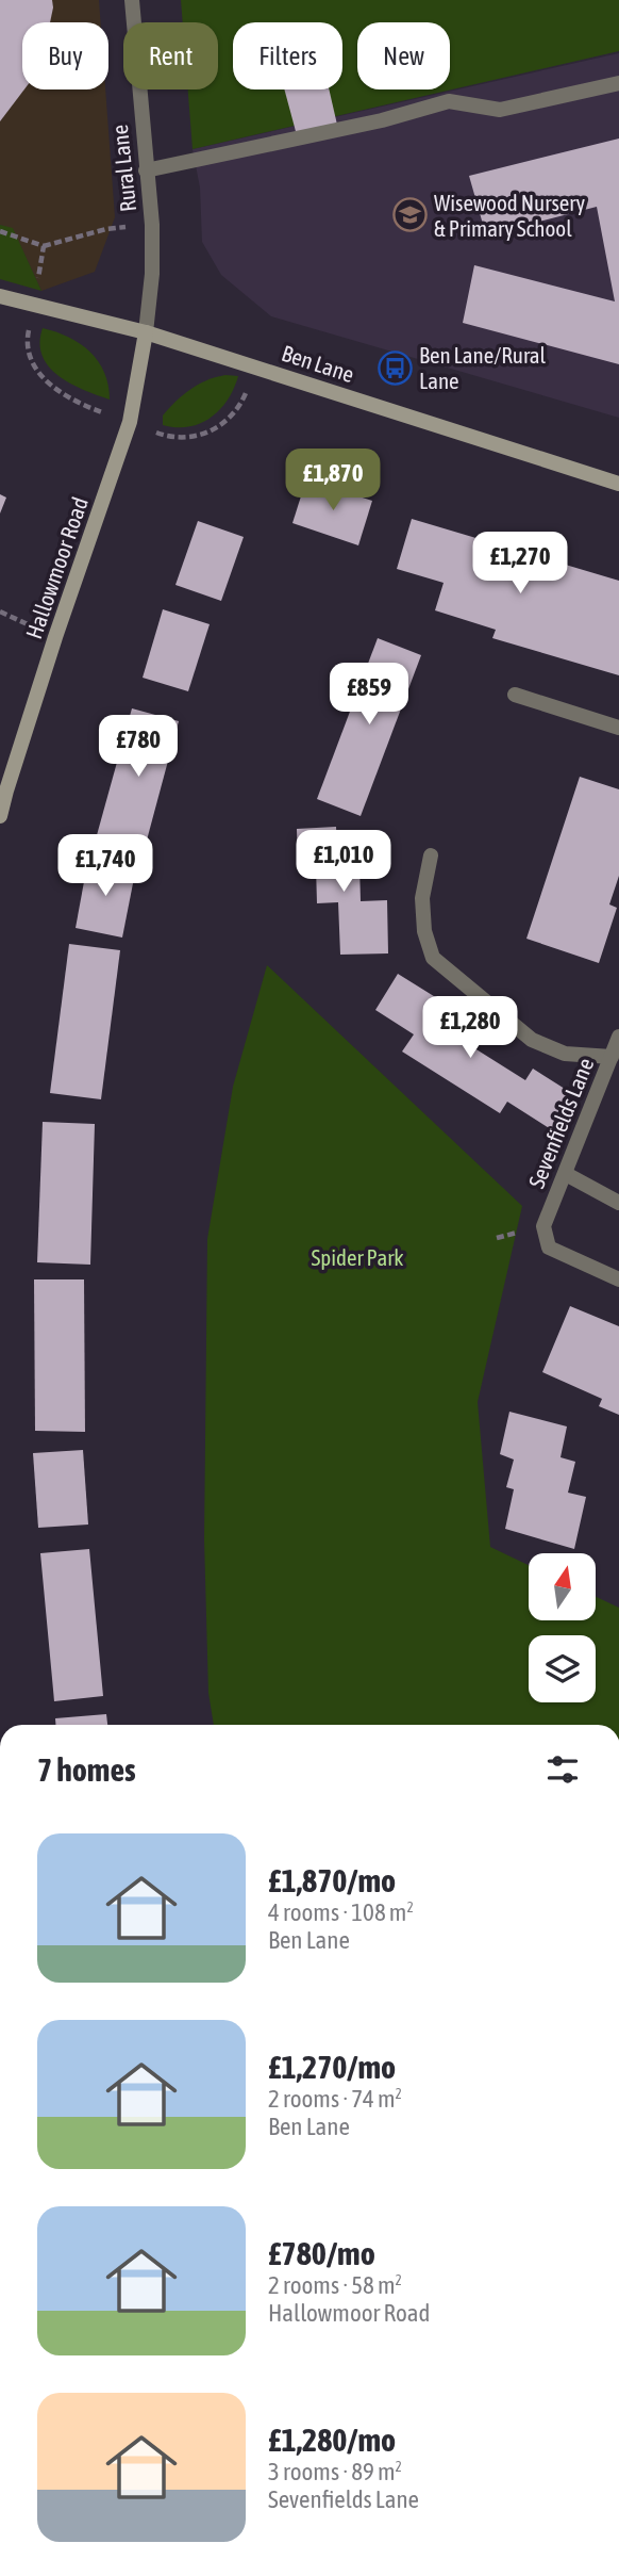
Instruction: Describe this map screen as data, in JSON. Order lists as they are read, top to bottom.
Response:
{
  "streets": {
    "street": [
      "Rural Lane",
      "Ben Lane",
      "Hallowmoor Road",
      "Sevenfields Lane"
    ]
  },
  "crossings": [
    ["Rural Lane", "Ben Lane"],
    ["Rural Lane", "Hallowmoor Road"],
    ["Ben Lane", "Hallowmoor Road"]
  ],
  "parks": ["Spider Park"],
  "places": {
    "school or university": ["Wisewood Nursery & Primary School"],
    "bus stop": ["Ben Lane/Rural Lane"]
  },
  "north": "top",
  "page": {
    "chip": [
      "Buy",
      "Rent",
      "Filters",
      "New"
    ],
    "price": [
      "£1,870",
      "£1,270",
      "£859",
      "£780",
      "£1,010",
      "£1,740",
      "£1,280"
    ],
    "heading": "7 homes",
    "list": [
      {
        "name": "£1,870/mo",
        "note": "4 rooms · 108 m² · Ben Lane"
      },
      {
        "name": "£1,270/mo",
        "note": "2 rooms · 74 m² · Ben Lane"
      },
      {
        "name": "£780/mo",
        "note": "2 rooms · 58 m² · Hallowmoor Road"
      },
      {
        "name": "£1,280/mo",
        "note": "3 rooms · 89 m² · Sevenfields Lane"
      }
    ]
  }
}
